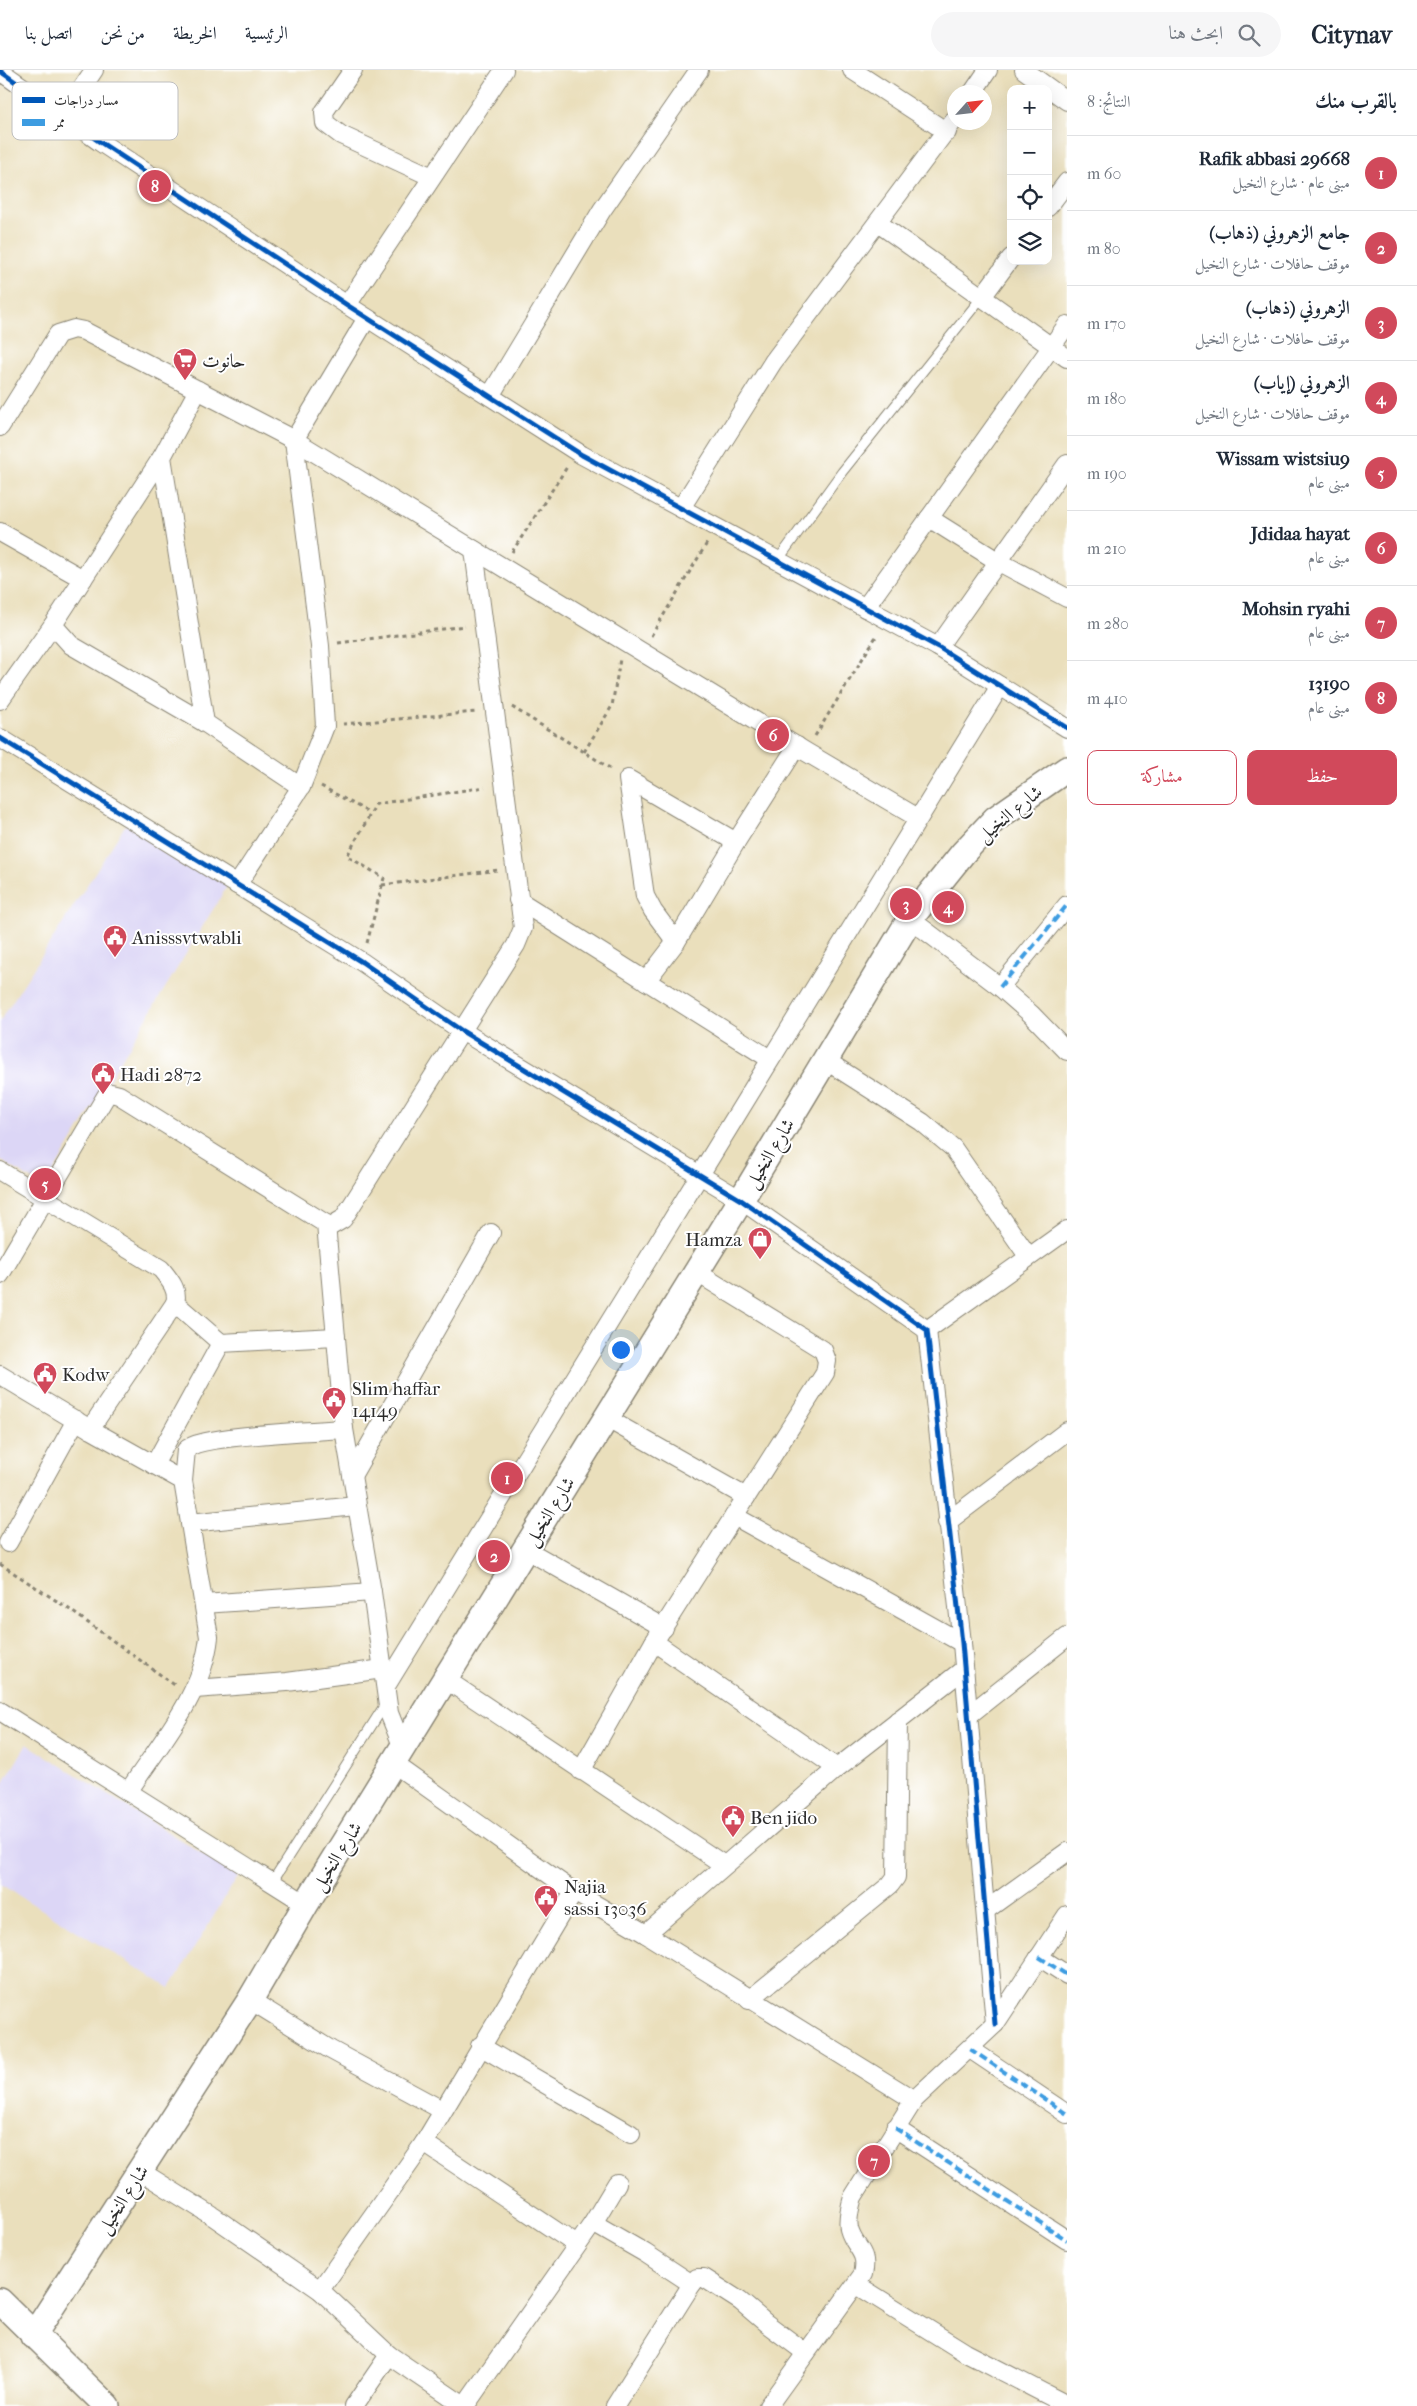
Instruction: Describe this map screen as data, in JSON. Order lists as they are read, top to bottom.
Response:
{
  "streets": {
    "main road": ["شارع النخيل"]
  },
  "places": {
    "supermarket": ["حانوت"],
    "public building": [
      "Anisssvtwabli",
      "Hadi 2872",
      "Kodw",
      "Slim haffar 14149",
      "Ben jido",
      "Najia sassi 13036"
    ],
    "shop": ["Hamza"]
  },
  "legend": ["مسار دراجات", "ممر"],
  "north": "top right",
  "page": {
    "header": "Citynav",
    "search": "ابحث هنا",
    "nav": [
      "الرئيسية",
      "الخريطة",
      "من نحن",
      "اتصل بنا"
    ],
    "heading": ["بالقرب منك", "النتائج: 8"],
    "map_buttons": ["+", "−"],
    "list": [
      {
        "mark": "1",
        "name": "Rafik abbasi 29668",
        "note": "مبنى عام · شارع النخيل",
        "value": "60 m"
      },
      {
        "mark": "2",
        "name": "جامع الزهروني (ذهاب)",
        "note": "موقف حافلات · شارع النخيل",
        "value": "80 m"
      },
      {
        "mark": "3",
        "name": "الزهروني (ذهاب)",
        "note": "موقف حافلات · شارع النخيل",
        "value": "170 m"
      },
      {
        "mark": "4",
        "name": "الزهروني (إياب)",
        "note": "موقف حافلات · شارع النخيل",
        "value": "180 m"
      },
      {
        "mark": "5",
        "name": "Wissam wistsiu9",
        "note": "مبنى عام",
        "value": "190 m"
      },
      {
        "mark": "6",
        "name": "Jdidaa hayat",
        "note": "مبنى عام",
        "value": "210 m"
      },
      {
        "mark": "7",
        "name": "Mohsin ryahi",
        "note": "مبنى عام",
        "value": "280 m"
      },
      {
        "mark": "8",
        "name": "13190",
        "note": "مبنى عام",
        "value": "410 m"
      }
    ],
    "pins": [
      "8",
      "6",
      "3",
      "4",
      "5",
      "1",
      "2",
      "7"
    ],
    "buttons": ["حفظ", "مشاركة"]
  }
}
